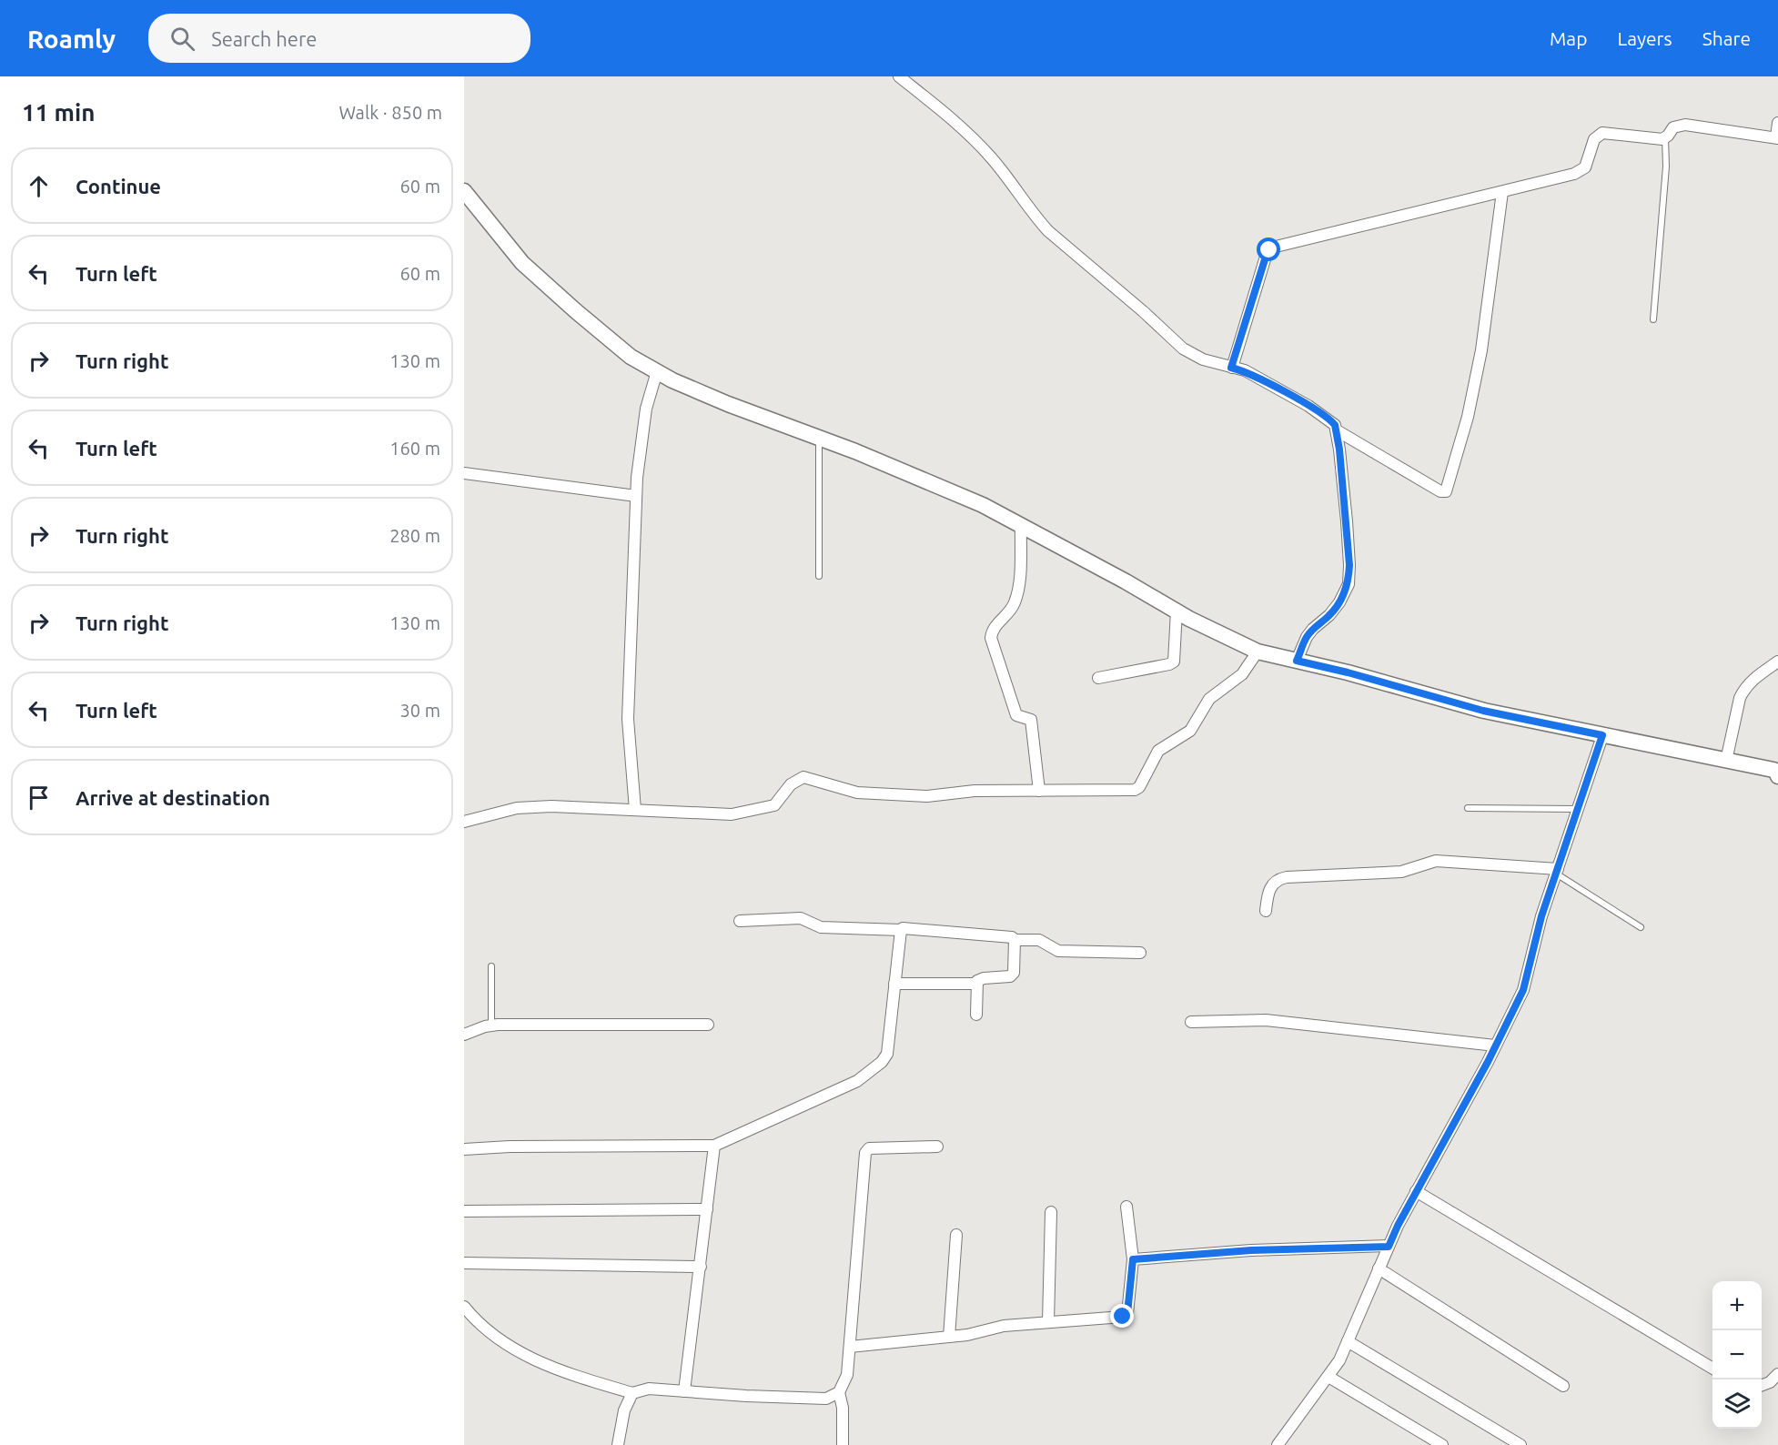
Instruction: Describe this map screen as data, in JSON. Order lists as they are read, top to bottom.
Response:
{
  "page": {
    "header": "Roamly",
    "search": "Search here",
    "nav": ["Map", "Layers", "Share"],
    "heading": ["11 min", "Walk · 850 m"],
    "list": [
      ["Continue", "60 m"],
      ["Turn left", "60 m"],
      ["Turn right", "130 m"],
      ["Turn left", "160 m"],
      ["Turn right", "280 m"],
      ["Turn right", "130 m"],
      ["Turn left", "30 m"],
      "Arrive at destination"
    ],
    "map_buttons": ["+", "−"]
  }
}
